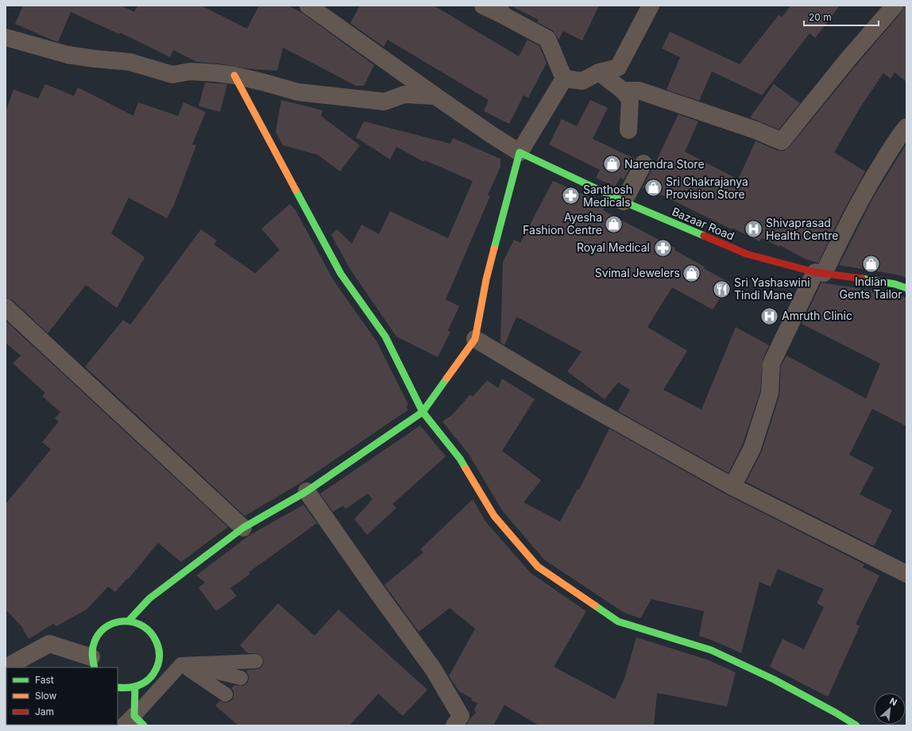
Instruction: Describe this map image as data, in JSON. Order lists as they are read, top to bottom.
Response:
{
  "streets": {
    "street": ["Bazaar Road"]
  },
  "places": {
    "shop": [
      "Narendra Store",
      "Sri Chakrajanya Provision Store",
      "Ayesha Fashion Centre",
      "Indian Gents Tailor",
      "Svimal Jewelers"
    ],
    "pharmacy": ["Santhosh Medicals", "Royal Medical"],
    "hospital": ["Shivaprasad Health Centre", "Amruth Clinic"],
    "restaurant": ["Sri Yashaswini Tindi Mane"]
  },
  "legend": ["Fast", "Slow", "Jam"],
  "scale_bar": "20 m",
  "north": "top right"
}
